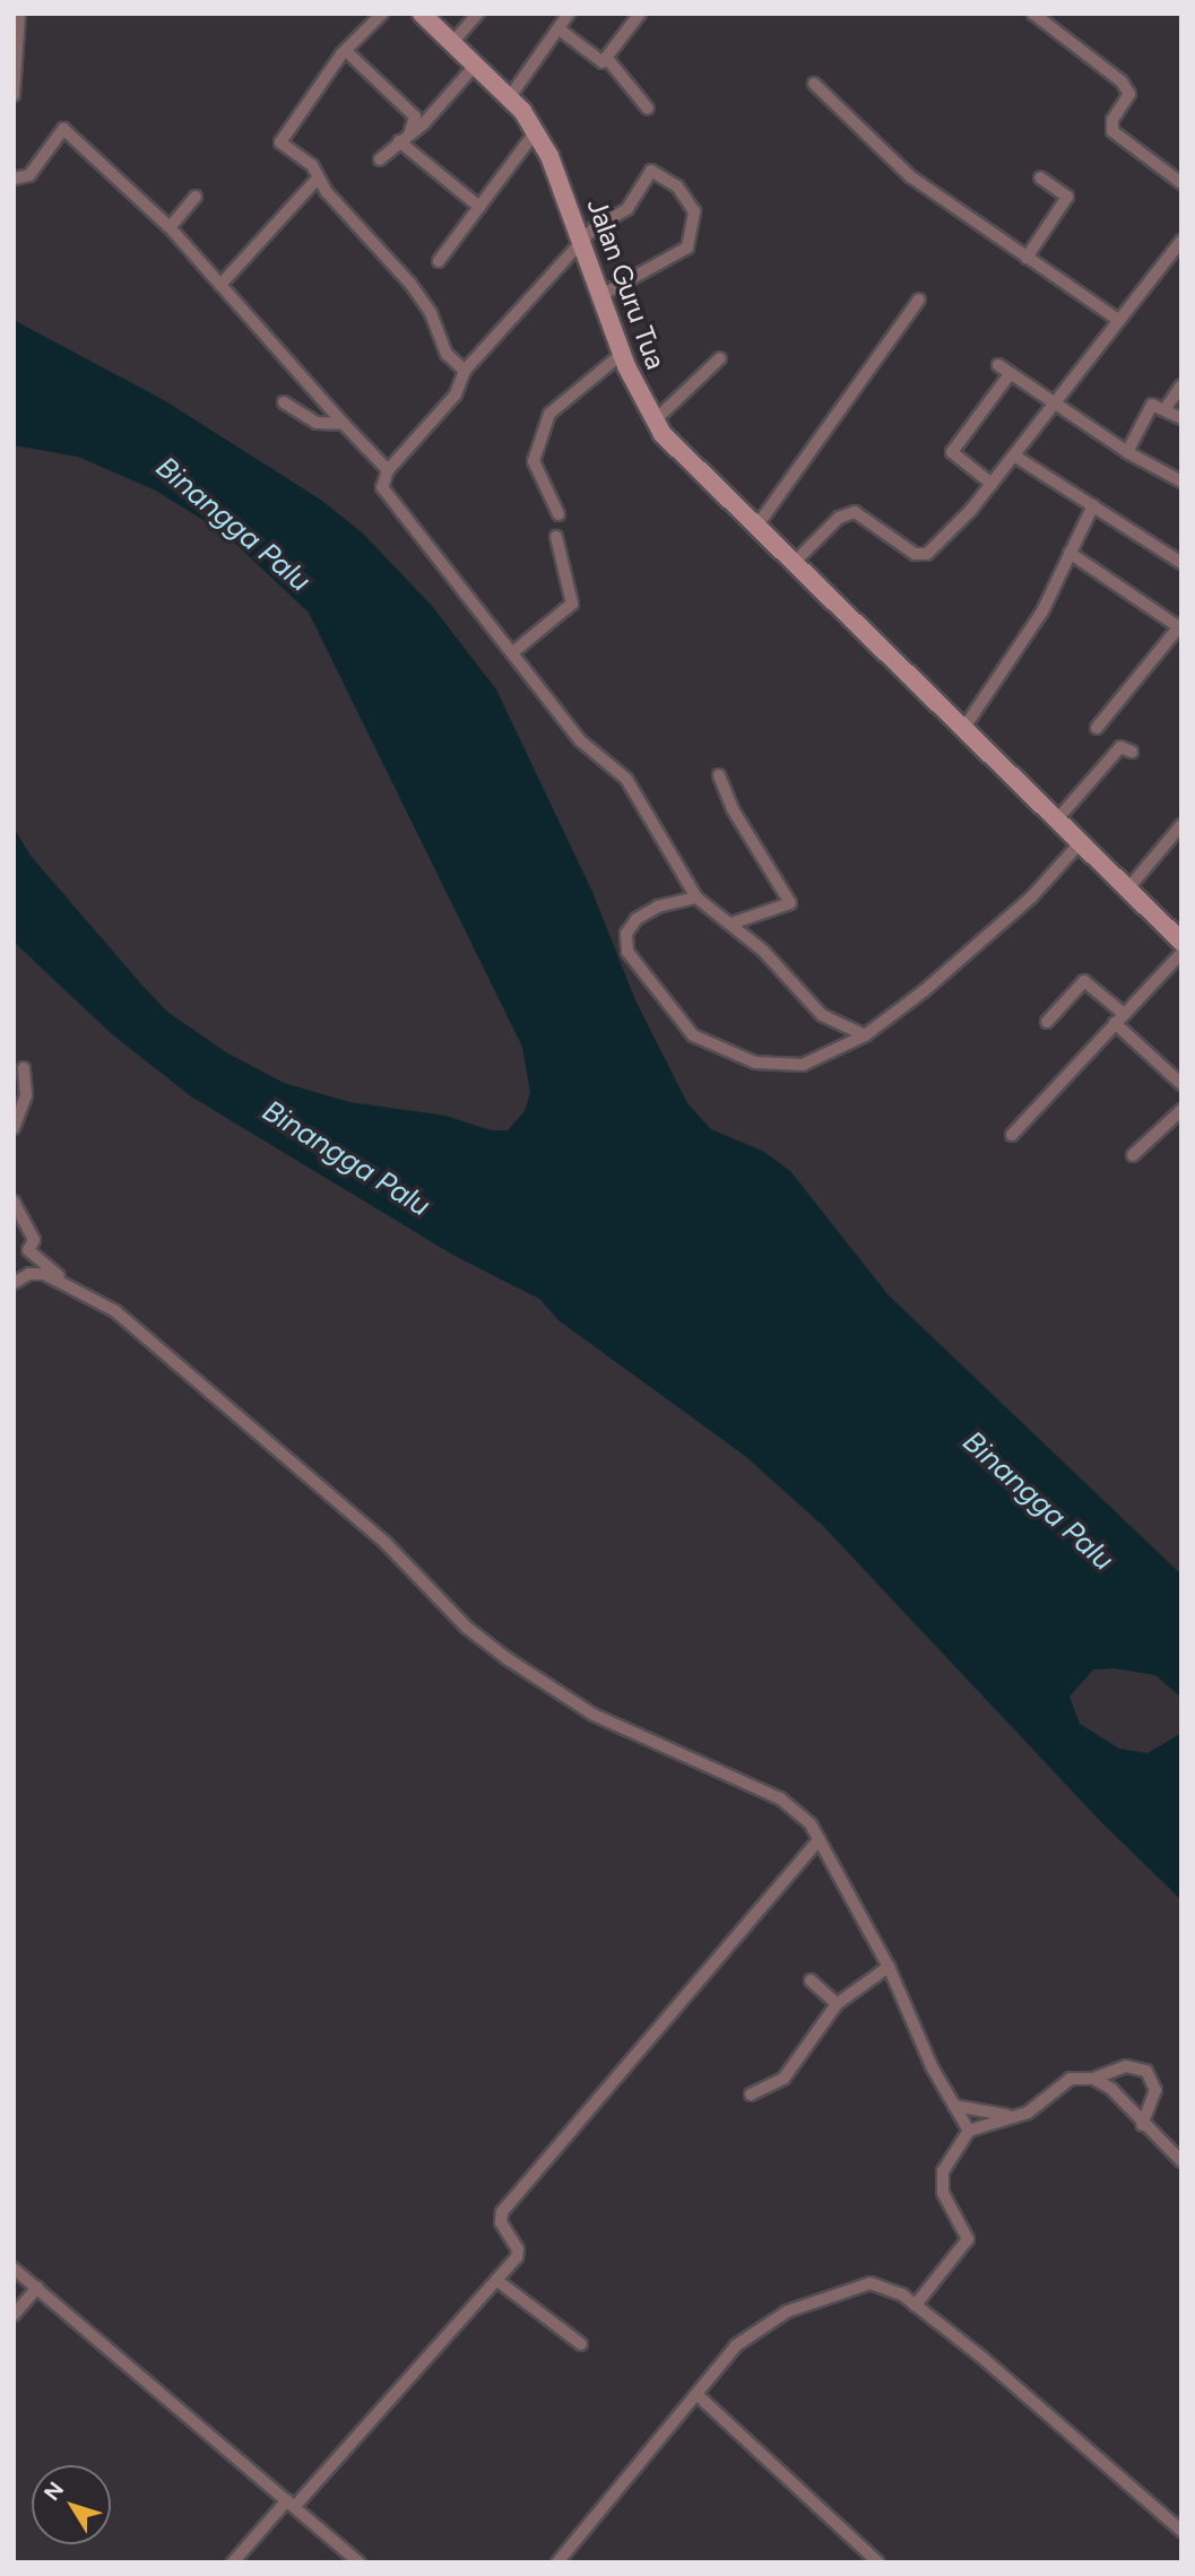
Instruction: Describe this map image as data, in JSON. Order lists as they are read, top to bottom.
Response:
{
  "streets": {
    "main road": ["Jalan Guru Tua"]
  },
  "water": ["Binangga Palu"],
  "north": "top left"
}
